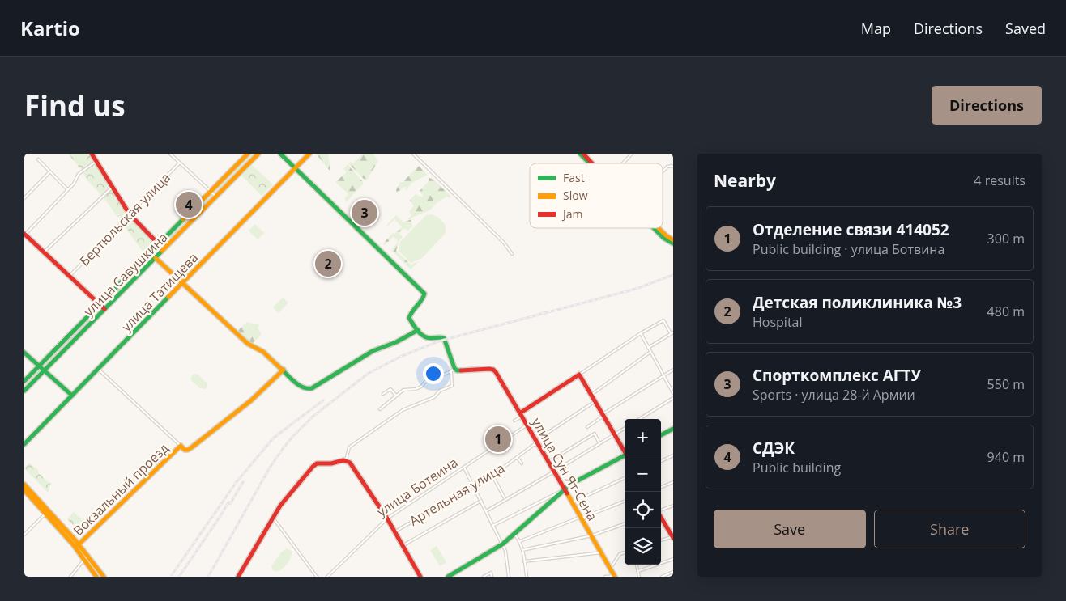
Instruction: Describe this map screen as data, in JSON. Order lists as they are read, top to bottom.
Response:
{
  "streets": {
    "main road": [
      "улица Савушкина",
      "улица Татищева",
      "улица Сун Ят-Сена",
      "Вокзальный проезд"
    ],
    "street": ["Бертюльская улица", "улица Ботвина", "Артельная улица"]
  },
  "crossings": [
    ["улица Сун Ят-Сена", "улица Ботвина"],
    ["улица Сун Ят-Сена", "Артельная улица"]
  ],
  "legend": ["Fast", "Slow", "Jam"],
  "page": {
    "header": "Kartio",
    "nav": ["Map", "Directions", "Saved"],
    "buttons": [
      "Directions",
      ["Save", "Share"]
    ],
    "title": "Find us",
    "heading": ["Nearby", "4 results"],
    "pins": [
      "4",
      "3",
      "2",
      "1"
    ],
    "list": [
      {
        "mark": "1",
        "name": "Отделение связи 414052",
        "note": "Public building · улица Ботвина",
        "value": "300 m"
      },
      {
        "mark": "2",
        "name": "Детская поликлиника №3",
        "note": "Hospital",
        "value": "480 m"
      },
      {
        "mark": "3",
        "name": "Спорткомплекс АГТУ",
        "note": "Sports · улица 28-й Армии",
        "value": "550 m"
      },
      {
        "mark": "4",
        "name": "СДЭК",
        "note": "Public building",
        "value": "940 m"
      }
    ],
    "map_buttons": ["+", "−"]
  }
}
